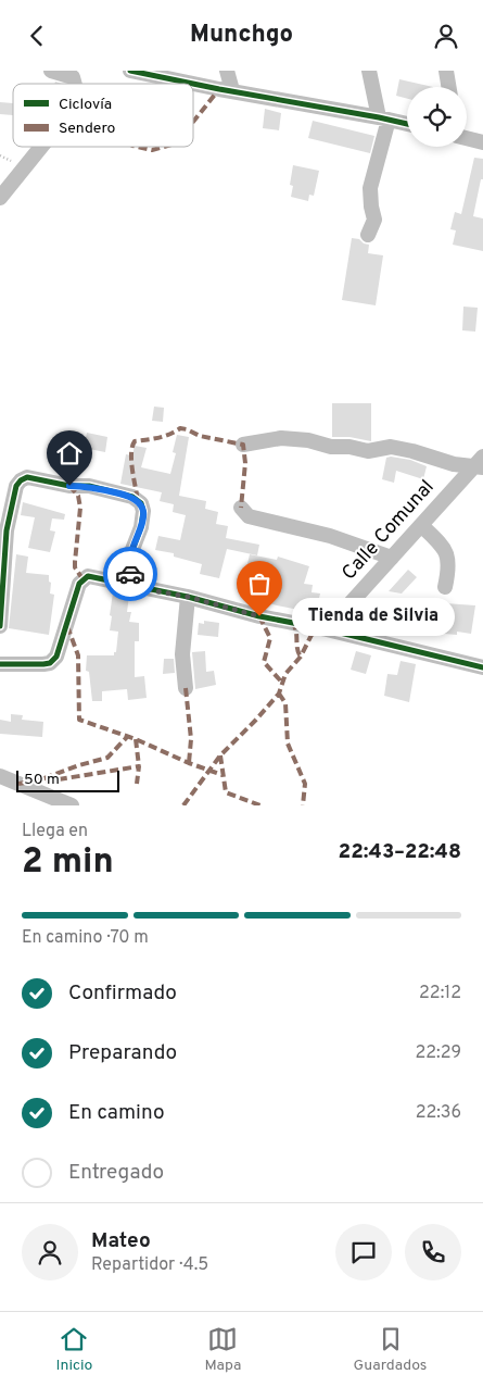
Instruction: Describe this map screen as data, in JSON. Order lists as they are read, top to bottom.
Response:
{
  "streets": {
    "street": ["Calle Comunal"]
  },
  "places": ["Tienda de Silvia"],
  "legend": ["Ciclovía", "Sendero"],
  "scale_bar": "50 m",
  "page": {
    "header": "Munchgo",
    "bubble": "Tienda de Silvia",
    "scale": "50 m",
    "heading": ["2 min", "Llega en", "22:43–22:48"],
    "panel": ["Mateo", "Repartidor · 4.5"],
    "bar": "En camino · 70 m",
    "list": [
      ["Confirmado", "22:12"],
      ["Preparando", "22:29"],
      ["En camino", "22:36"],
      "Entregado"
    ],
    "tabs": ["Inicio", "Mapa", "Guardados"]
  }
}
